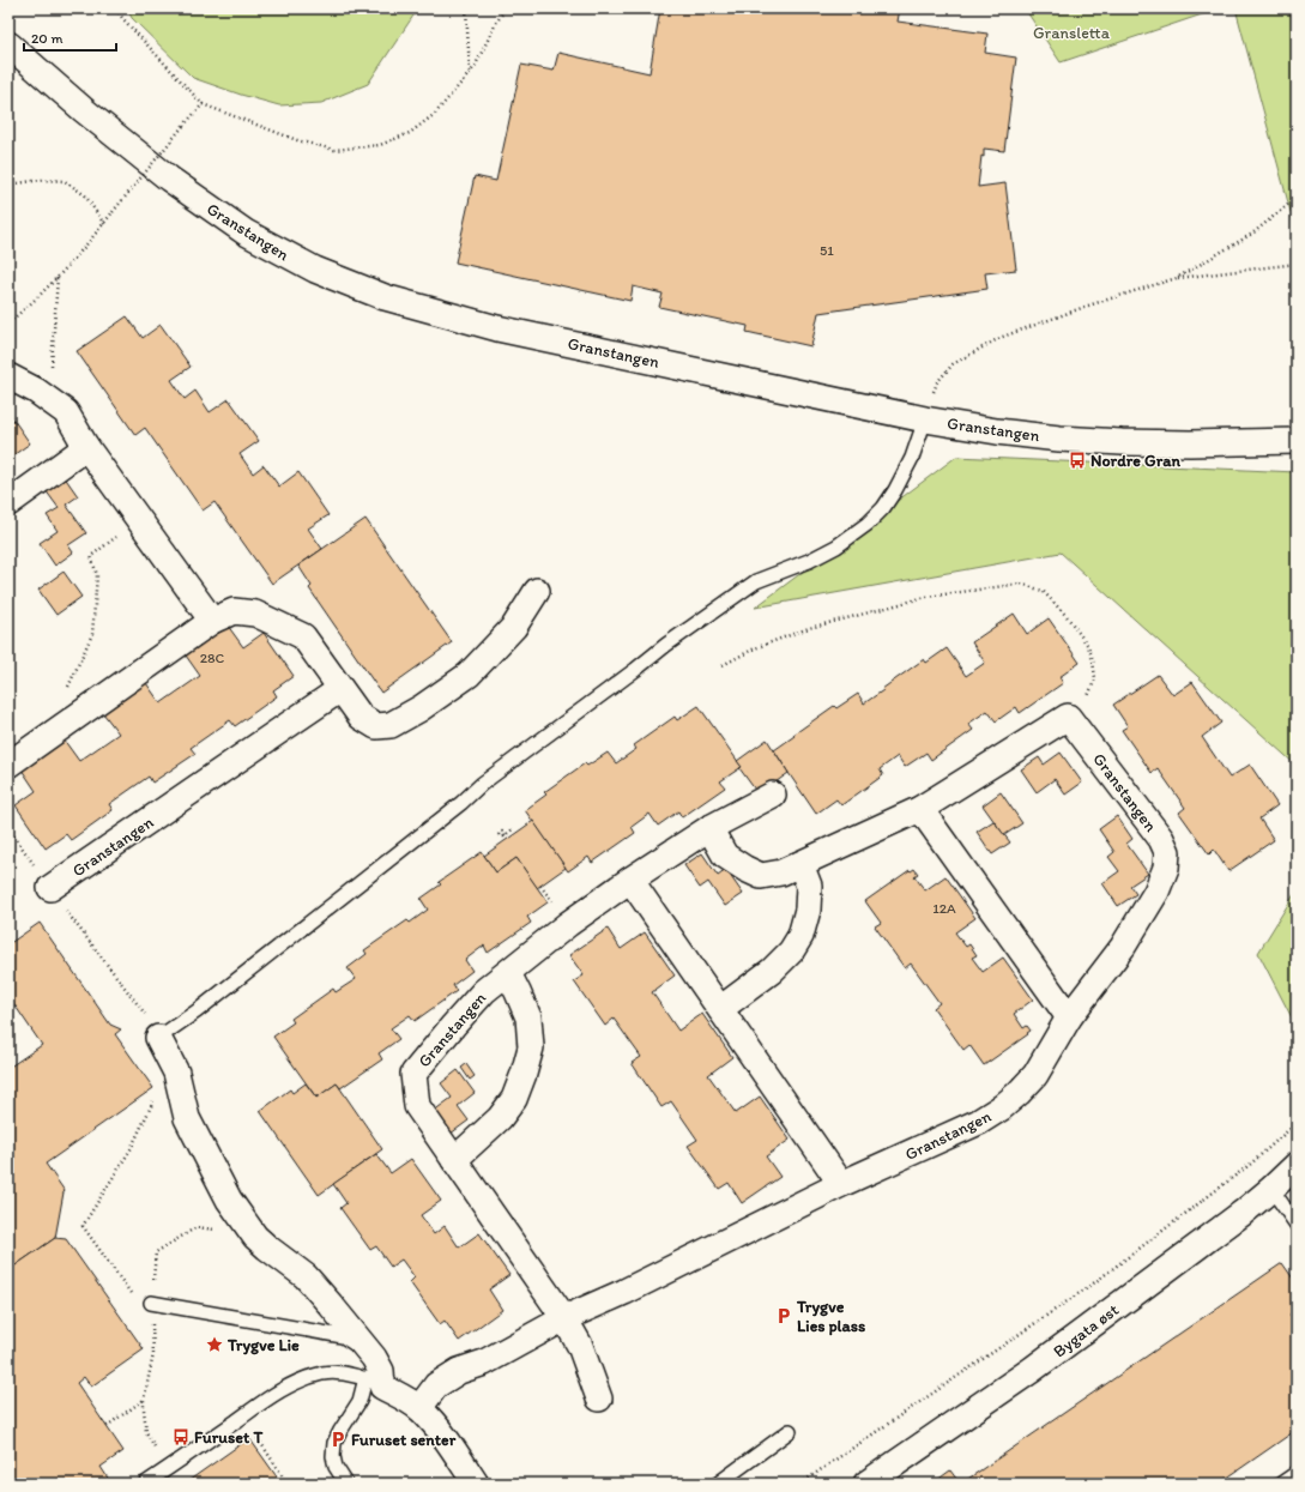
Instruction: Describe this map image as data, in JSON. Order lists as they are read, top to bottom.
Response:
{
  "streets": {
    "street": ["Granstangen", "Bygata øst"]
  },
  "parks": ["Gransletta"],
  "places": {
    "bus stop": ["Nordre Gran", "Furuset T"],
    "parking": ["Trygve Lies plass", "Furuset senter"],
    "place": ["Trygve Lie"]
  },
  "house_numbers": ["51", "28C", "12A"],
  "scale_bar": "20 m"
}
